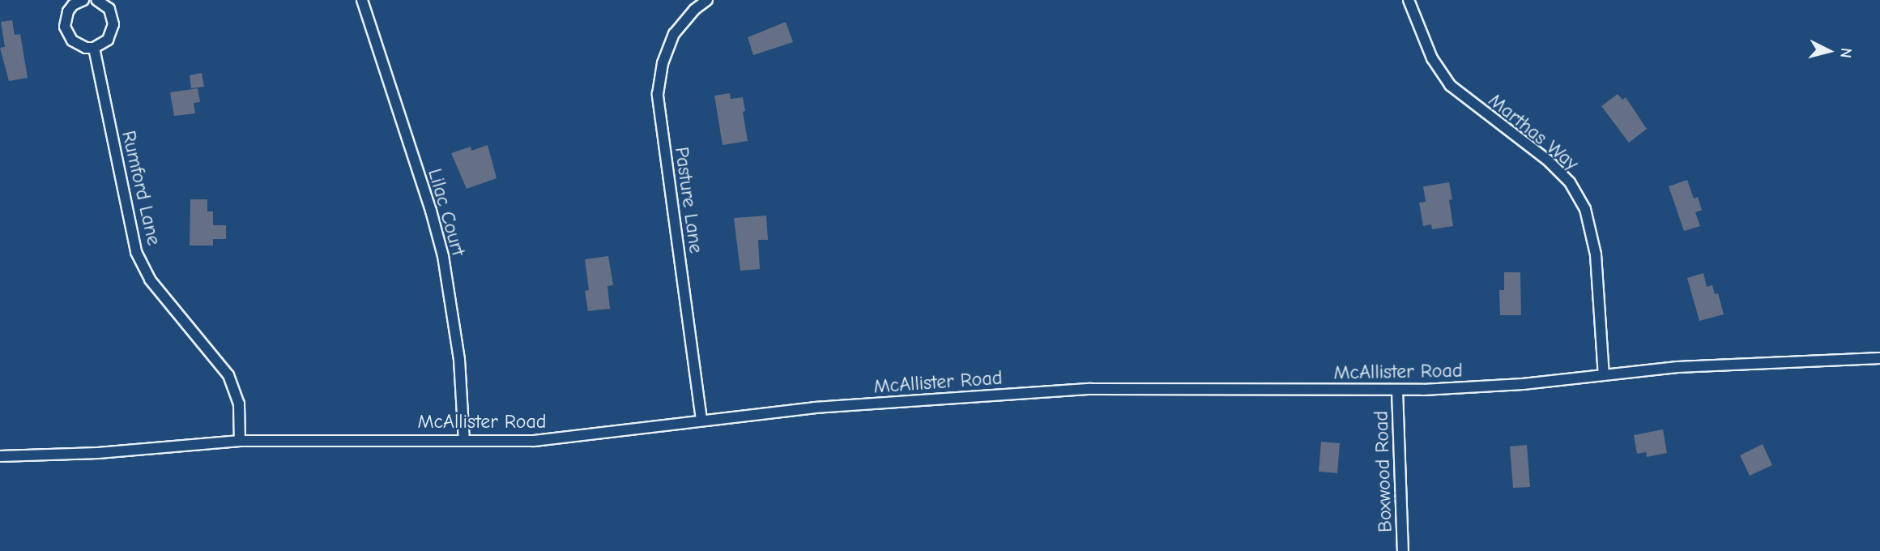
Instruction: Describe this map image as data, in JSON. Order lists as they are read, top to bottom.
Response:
{
  "streets": {
    "street": [
      "Marthas Way",
      "Rumford Lane",
      "Pasture Lane",
      "Lilac Court",
      "McAllister Road",
      "Boxwood Road"
    ]
  },
  "crossings": [
    ["Marthas Way", "McAllister Road"],
    ["Rumford Lane", "McAllister Road"],
    ["Pasture Lane", "McAllister Road"],
    ["Lilac Court", "McAllister Road"],
    ["McAllister Road", "Boxwood Road"]
  ],
  "north": "right"
}
